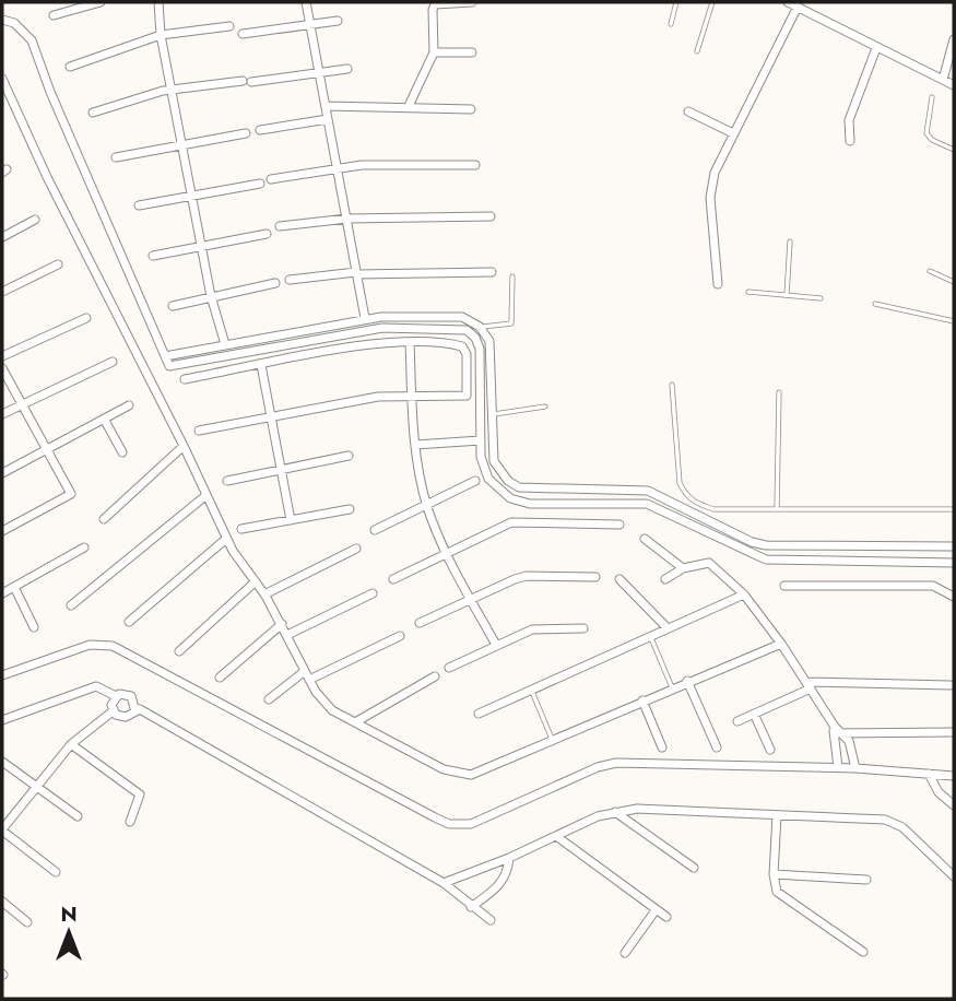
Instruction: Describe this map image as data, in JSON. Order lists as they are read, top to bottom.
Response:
{
  "north": "top"
}
